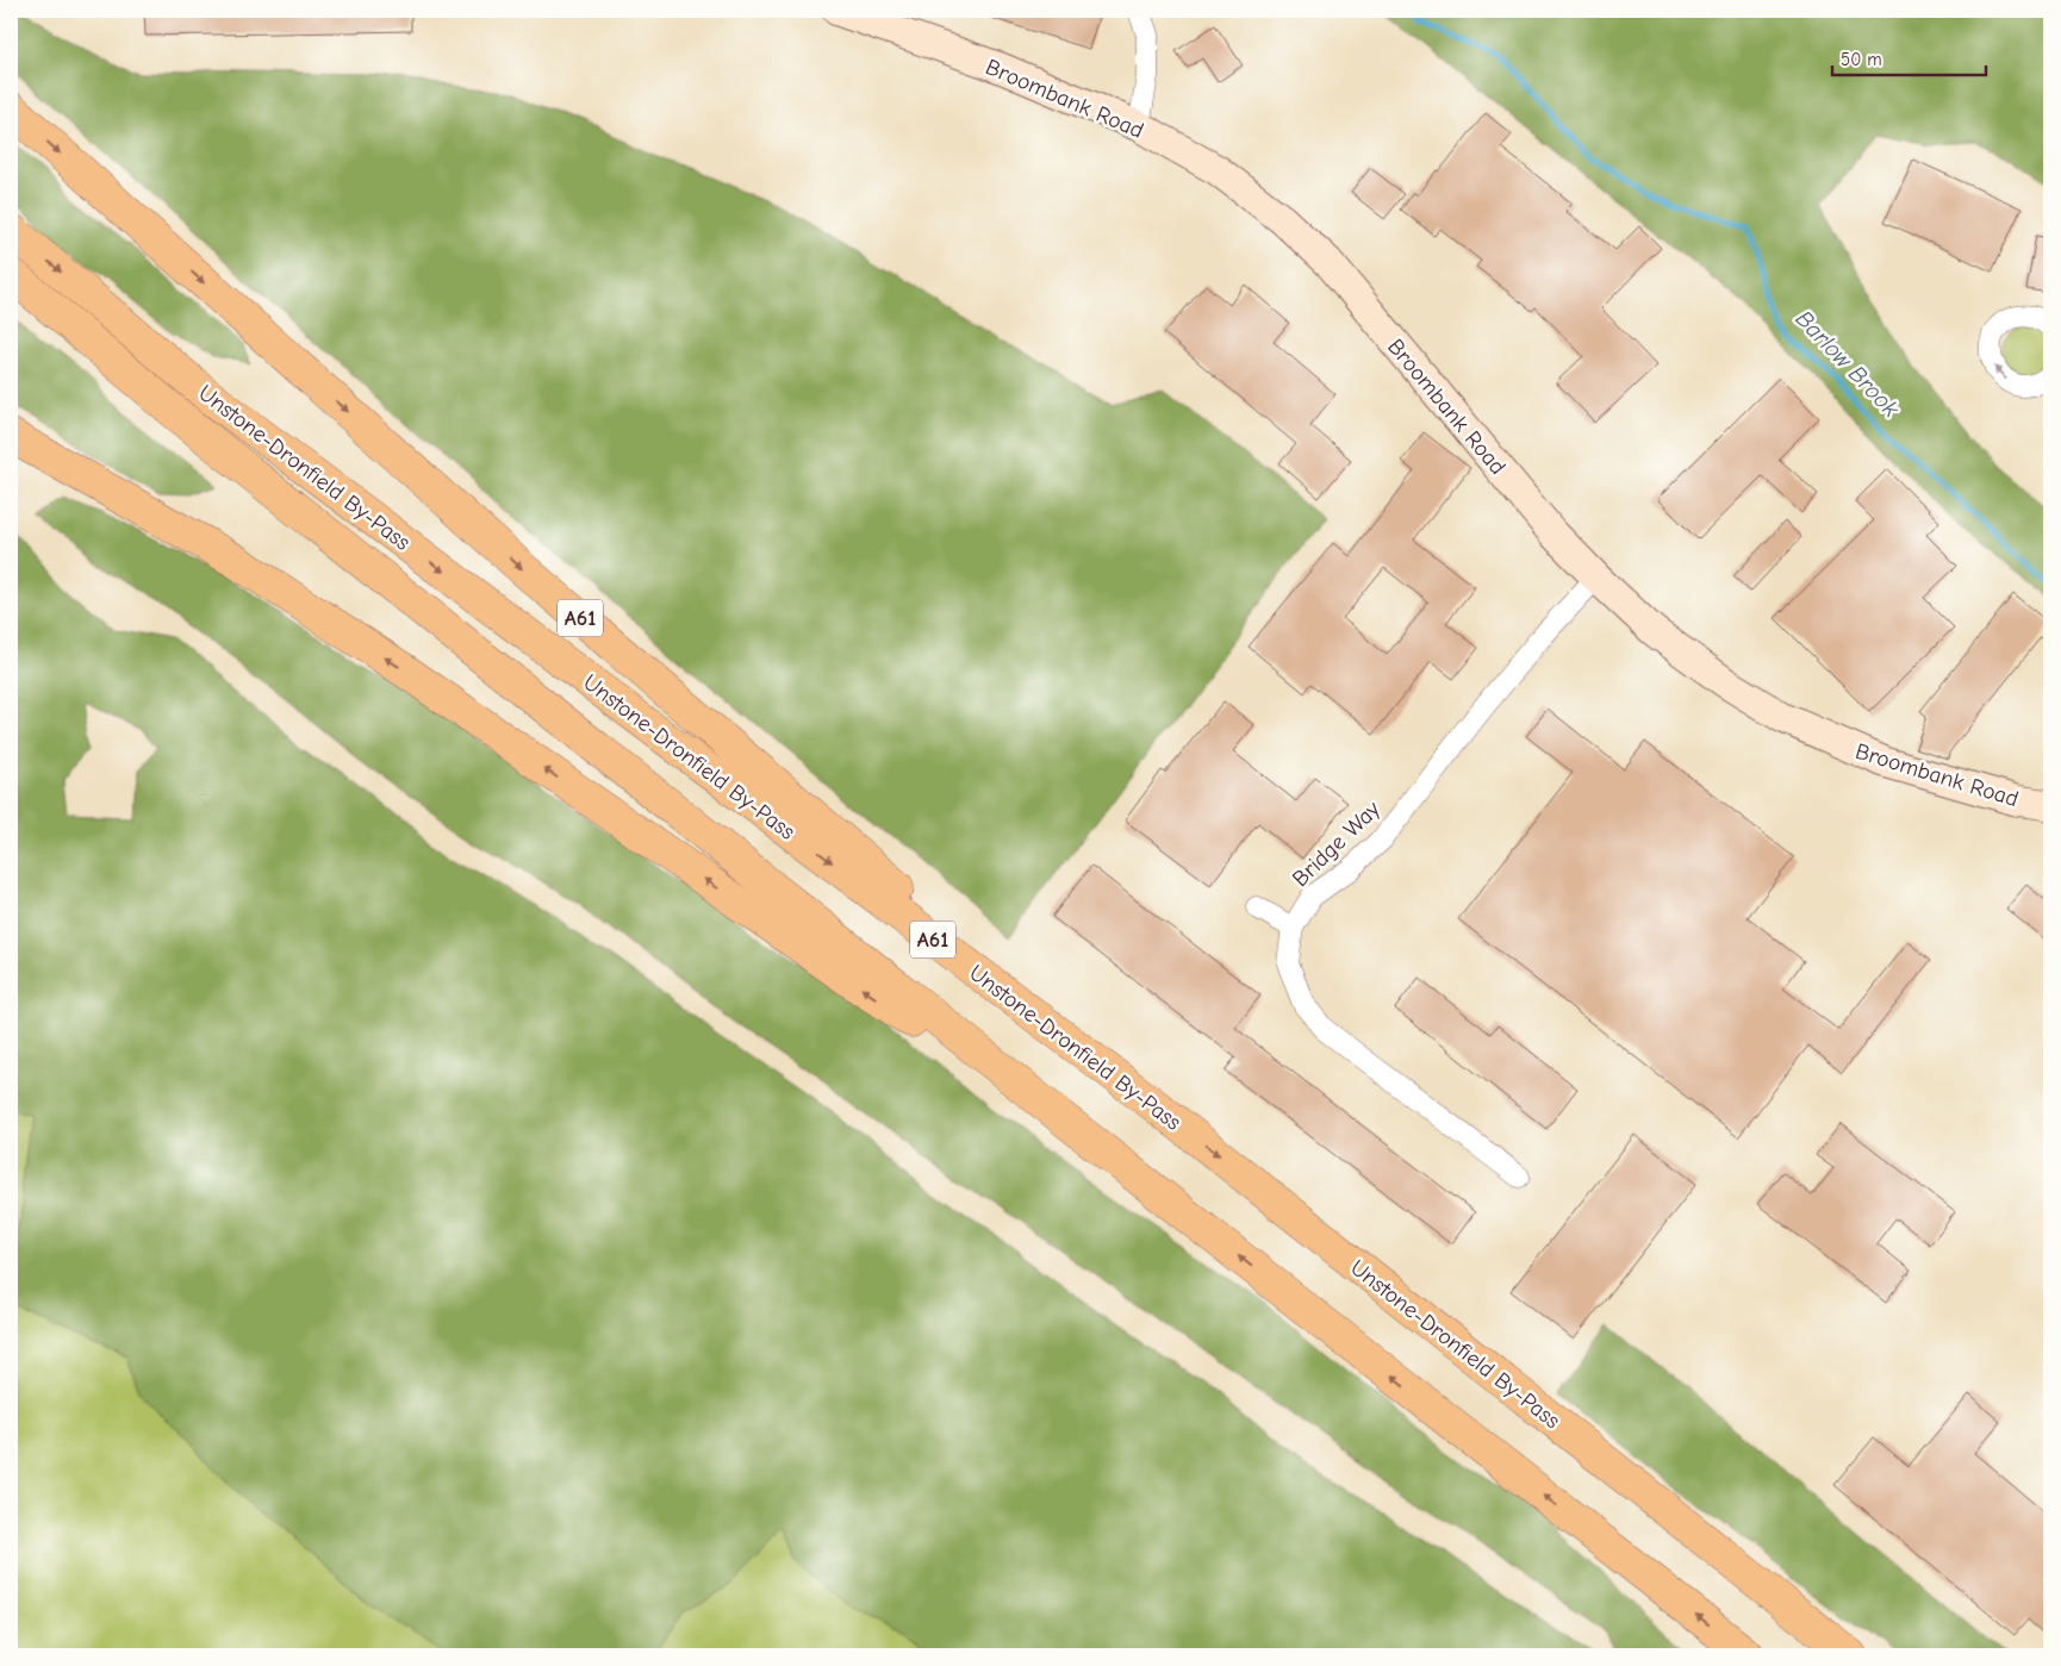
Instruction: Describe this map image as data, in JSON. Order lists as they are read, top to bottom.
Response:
{
  "streets": {
    "highway": ["Unstone-Dronfield By-Pass", "A61"],
    "street": ["Broombank Road", "Bridge Way"]
  },
  "crossings": [
    ["Broombank Road", "Bridge Way"],
    ["Unstone-Dronfield By-Pass", "A61"]
  ],
  "water": ["Barlow Brook"],
  "scale_bar": "50 m"
}
